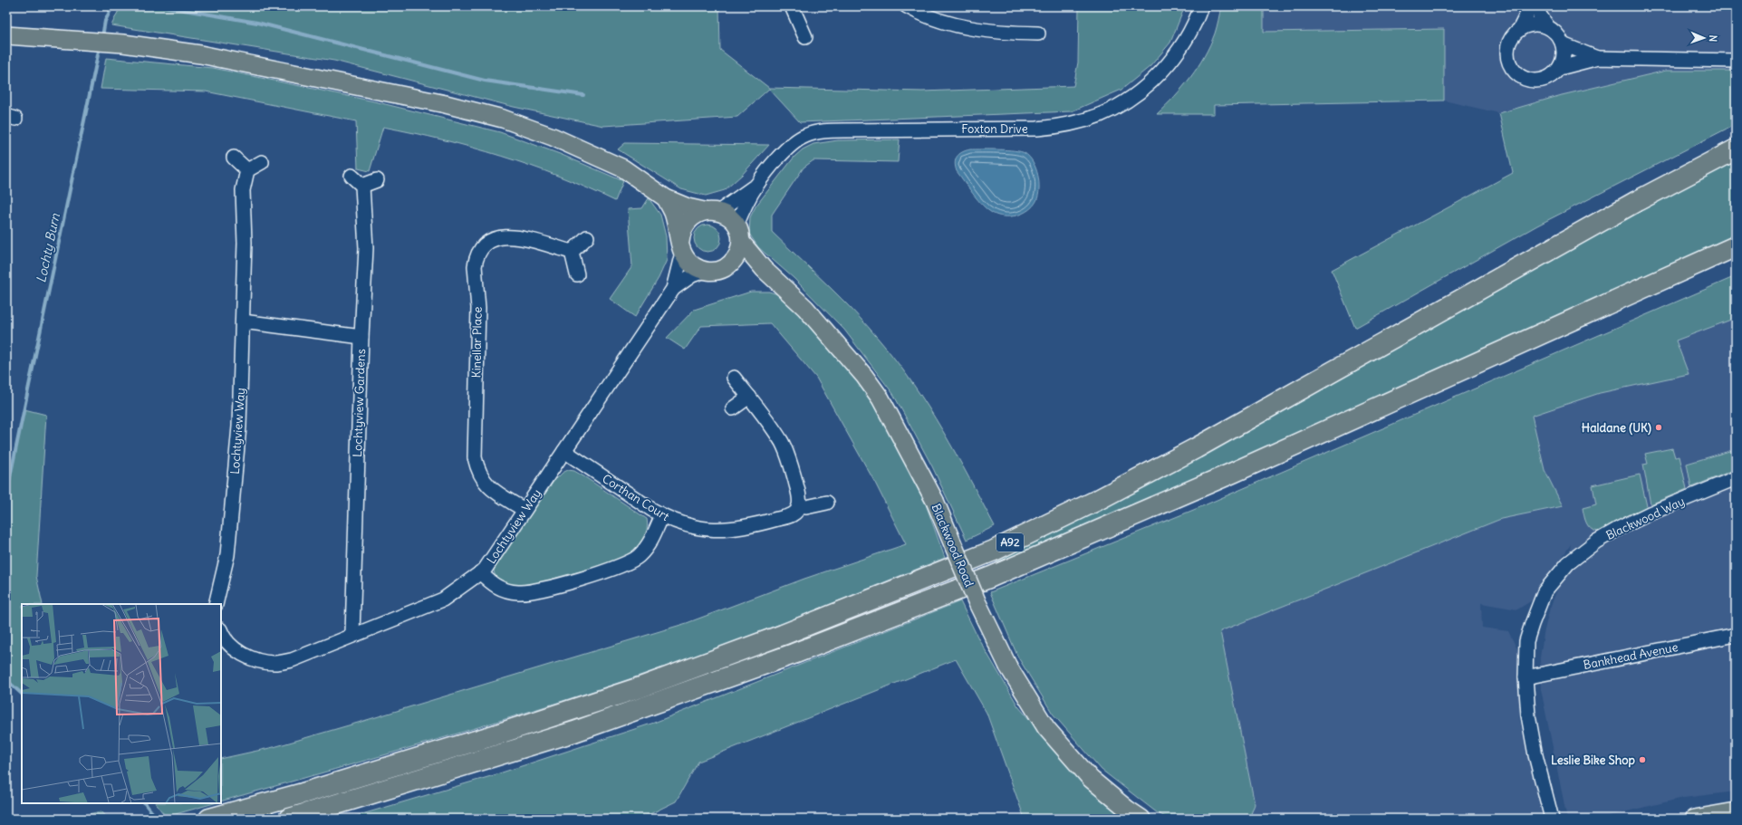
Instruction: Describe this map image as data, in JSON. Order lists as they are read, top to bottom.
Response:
{
  "streets": {
    "highway": ["A92"],
    "main road": ["Blackwood Road"],
    "street": [
      "Foxton Drive",
      "Kinellar Place",
      "Lochtyview Gardens",
      "Lochtyview Way",
      "Corthan Court",
      "Blackwood Way",
      "Bankhead Avenue"
    ]
  },
  "crossings": [
    ["Foxton Drive", "Lochtyview Way"],
    ["Foxton Drive", "Blackwood Road"],
    ["Kinellar Place", "Lochtyview Way"],
    ["Lochtyview Gardens", "Lochtyview Way"],
    ["Lochtyview Way", "Corthan Court"],
    ["Lochtyview Way", "Blackwood Road"],
    ["Blackwood Way", "Bankhead Avenue"]
  ],
  "water": ["Lochty Burn"],
  "places": ["Haldane (UK)", "Leslie Bike Shop"],
  "north": "right"
}
